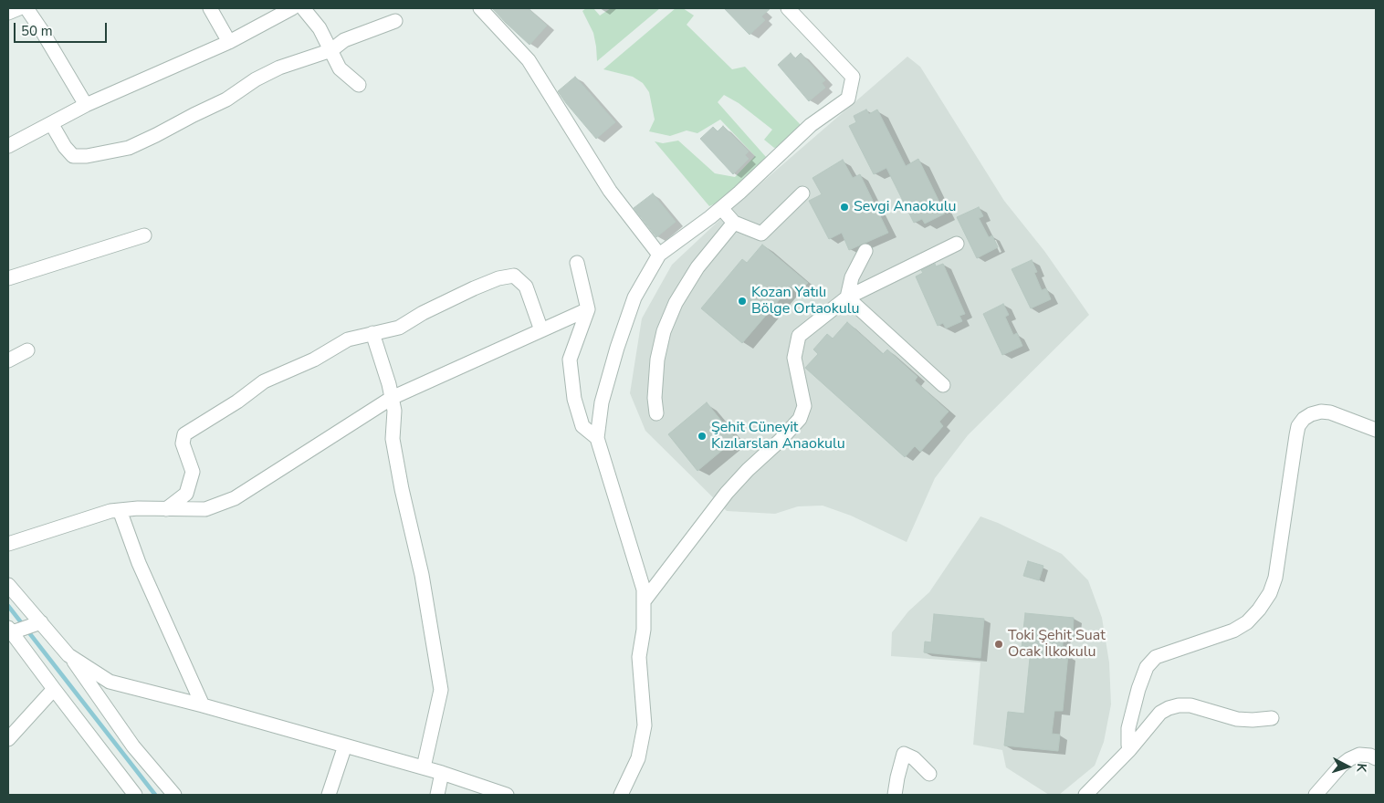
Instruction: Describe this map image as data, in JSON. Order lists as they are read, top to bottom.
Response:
{
  "places": [
    "Sevgi Anaokulu",
    "Kozan Yatılı Bölge Ortaokulu",
    "Şehit Cüneyit Kızılarslan Anaokulu",
    "Toki Şehit Suat Ocak İlkokulu"
  ],
  "scale_bar": "50 m",
  "north": "right"
}
